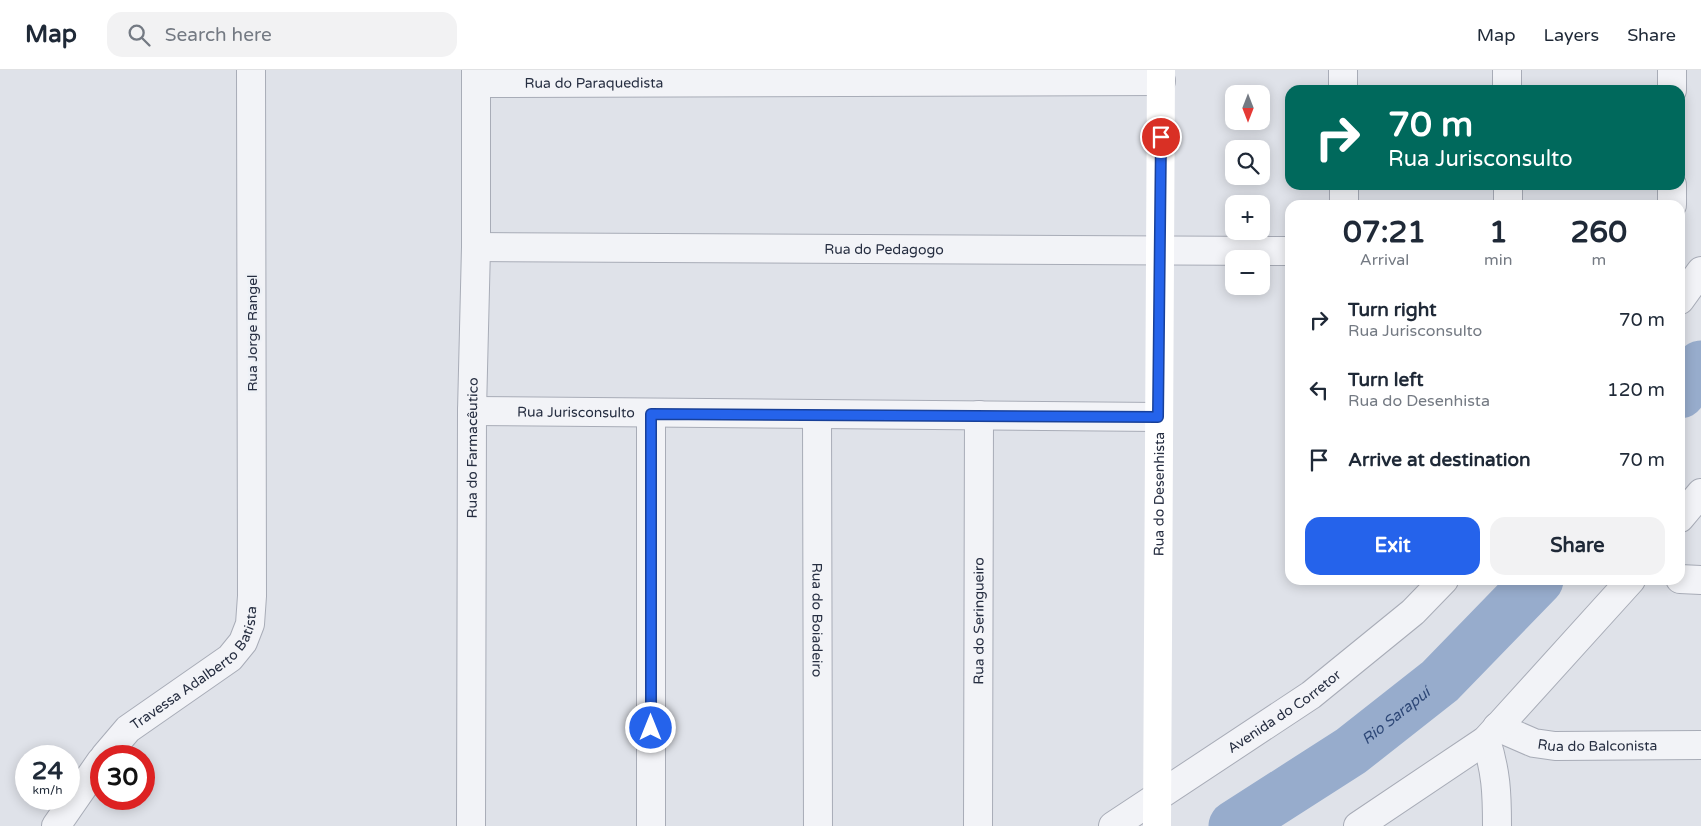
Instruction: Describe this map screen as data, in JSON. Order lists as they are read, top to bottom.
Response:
{
  "streets": {
    "street": [
      "Rua do Paraquedista",
      "Rua do Pedagogo",
      "Rua Jorge Rangel",
      "Rua Jurisconsulto",
      "Rua do Farmacêutico",
      "Rua do Desenhista",
      "Rua do Boiadeiro",
      "Rua do Seringueiro",
      "Travessa Adalberto Batista",
      "Avenida do Corretor",
      "Rua do Balconista"
    ]
  },
  "crossings": [
    ["Rua do Paraquedista", "Rua do Farmacêutico"],
    ["Rua do Paraquedista", "Rua do Desenhista"],
    ["Rua do Pedagogo", "Rua do Farmacêutico"],
    ["Rua do Pedagogo", "Rua do Desenhista"],
    ["Rua Jorge Rangel", "Travessa Adalberto Batista"],
    ["Rua Jurisconsulto", "Rua do Farmacêutico"],
    ["Rua Jurisconsulto", "Rua do Desenhista"],
    ["Rua Jurisconsulto", "Rua do Boiadeiro"],
    ["Rua Jurisconsulto", "Rua do Seringueiro"],
    ["Rua do Desenhista", "Avenida do Corretor"]
  ],
  "water": ["Rio Sarapuí"],
  "north": "bottom",
  "page": {
    "header": "Map",
    "search": "Search here",
    "nav": ["Map", "Layers", "Share"],
    "map_buttons": ["+", "−"],
    "turn": ["70 m", "Rua Jurisconsulto"],
    "eta": [
      "07:21",
      "Arrival",
      "1",
      "min",
      "260",
      "m"
    ],
    "list": [
      {
        "name": "Turn right",
        "note": "Rua Jurisconsulto",
        "value": "70 m"
      },
      {
        "name": "Turn left",
        "note": "Rua do Desenhista",
        "value": "120 m"
      },
      {
        "name": "Arrive at destination",
        "value": "70 m"
      }
    ],
    "buttons": ["Exit", "Share"],
    "speed": "24 km/h",
    "limit": "30"
  }
}
